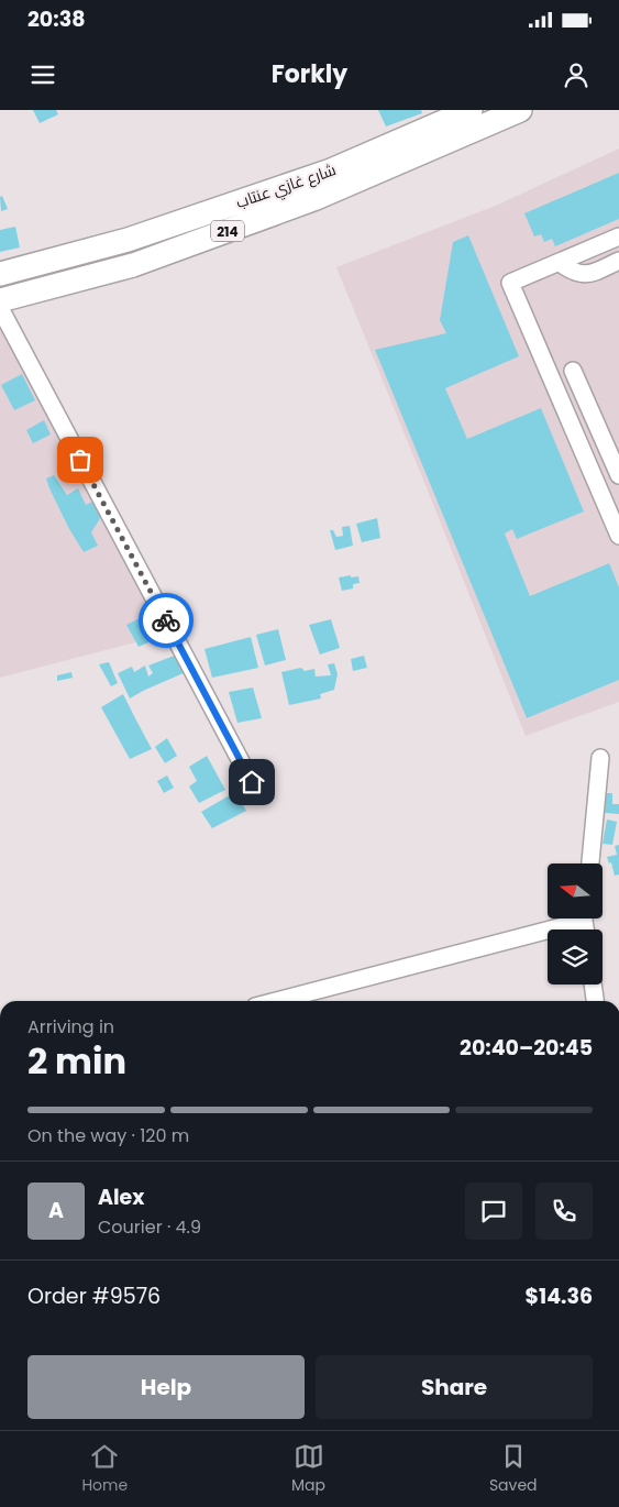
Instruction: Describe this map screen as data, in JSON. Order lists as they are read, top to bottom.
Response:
{
  "streets": {
    "highway": ["شارع غازي عنتاب", "214"]
  },
  "north": "left",
  "page": {
    "status": "20:38",
    "header": "Forkly",
    "heading": ["2 min", "Arriving in", "20:40–20:45"],
    "panel": [
      "Alex",
      "Courier · 4.9",
      "Order #9576",
      "$14.36"
    ],
    "bar": "On the way · 120 m",
    "round": "A",
    "buttons": ["Help", "Share"],
    "tabs": ["Home", "Map", "Saved"]
  }
}
